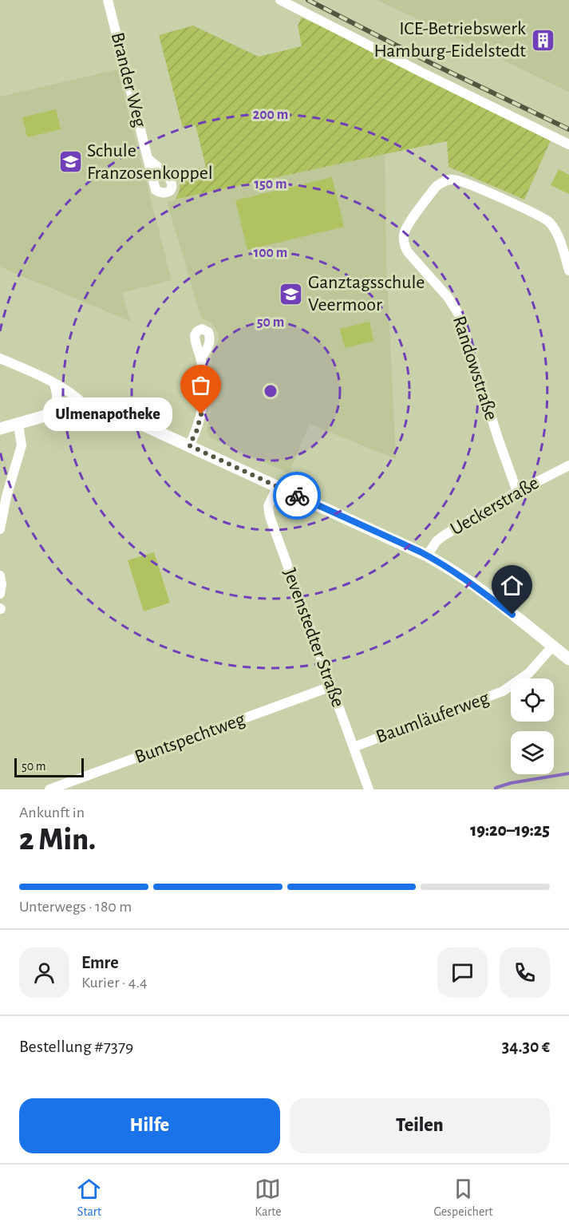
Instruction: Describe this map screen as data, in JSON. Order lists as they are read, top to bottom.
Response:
{
  "streets": {
    "street": [
      "Brander Weg",
      "Randowstraße",
      "Ueckerstraße",
      "Jevenstedter Straße",
      "Baumläuferweg",
      "Buntspechtweg"
    ]
  },
  "crossings": [
    ["Randowstraße", "Ueckerstraße"],
    ["Jevenstedter Straße", "Baumläuferweg"],
    ["Jevenstedter Straße", "Buntspechtweg"]
  ],
  "places": {
    "building": ["ICE-Betriebswerk Hamburg-Eidelstedt"],
    "school or university": ["Schule Franzosenkoppel", "Ganztagsschule Veermoor"],
    "other": ["Ulmenapotheke"]
  },
  "scale_bar": "50 m",
  "page": {
    "bubble": "Ulmenapotheke",
    "scale": "50 m",
    "heading": ["2 Min.", "Ankunft in", "19:20–19:25"],
    "panel": [
      "Emre",
      "Kurier · 4.4",
      "Bestellung #7379",
      "34.30 €"
    ],
    "bar": "Unterwegs · 180 m",
    "buttons": ["Hilfe", "Teilen"],
    "tabs": ["Start", "Karte", "Gespeichert"]
  },
  "rings": [
    "200 m",
    "150 m",
    "100 m",
    "50 m"
  ]
}
